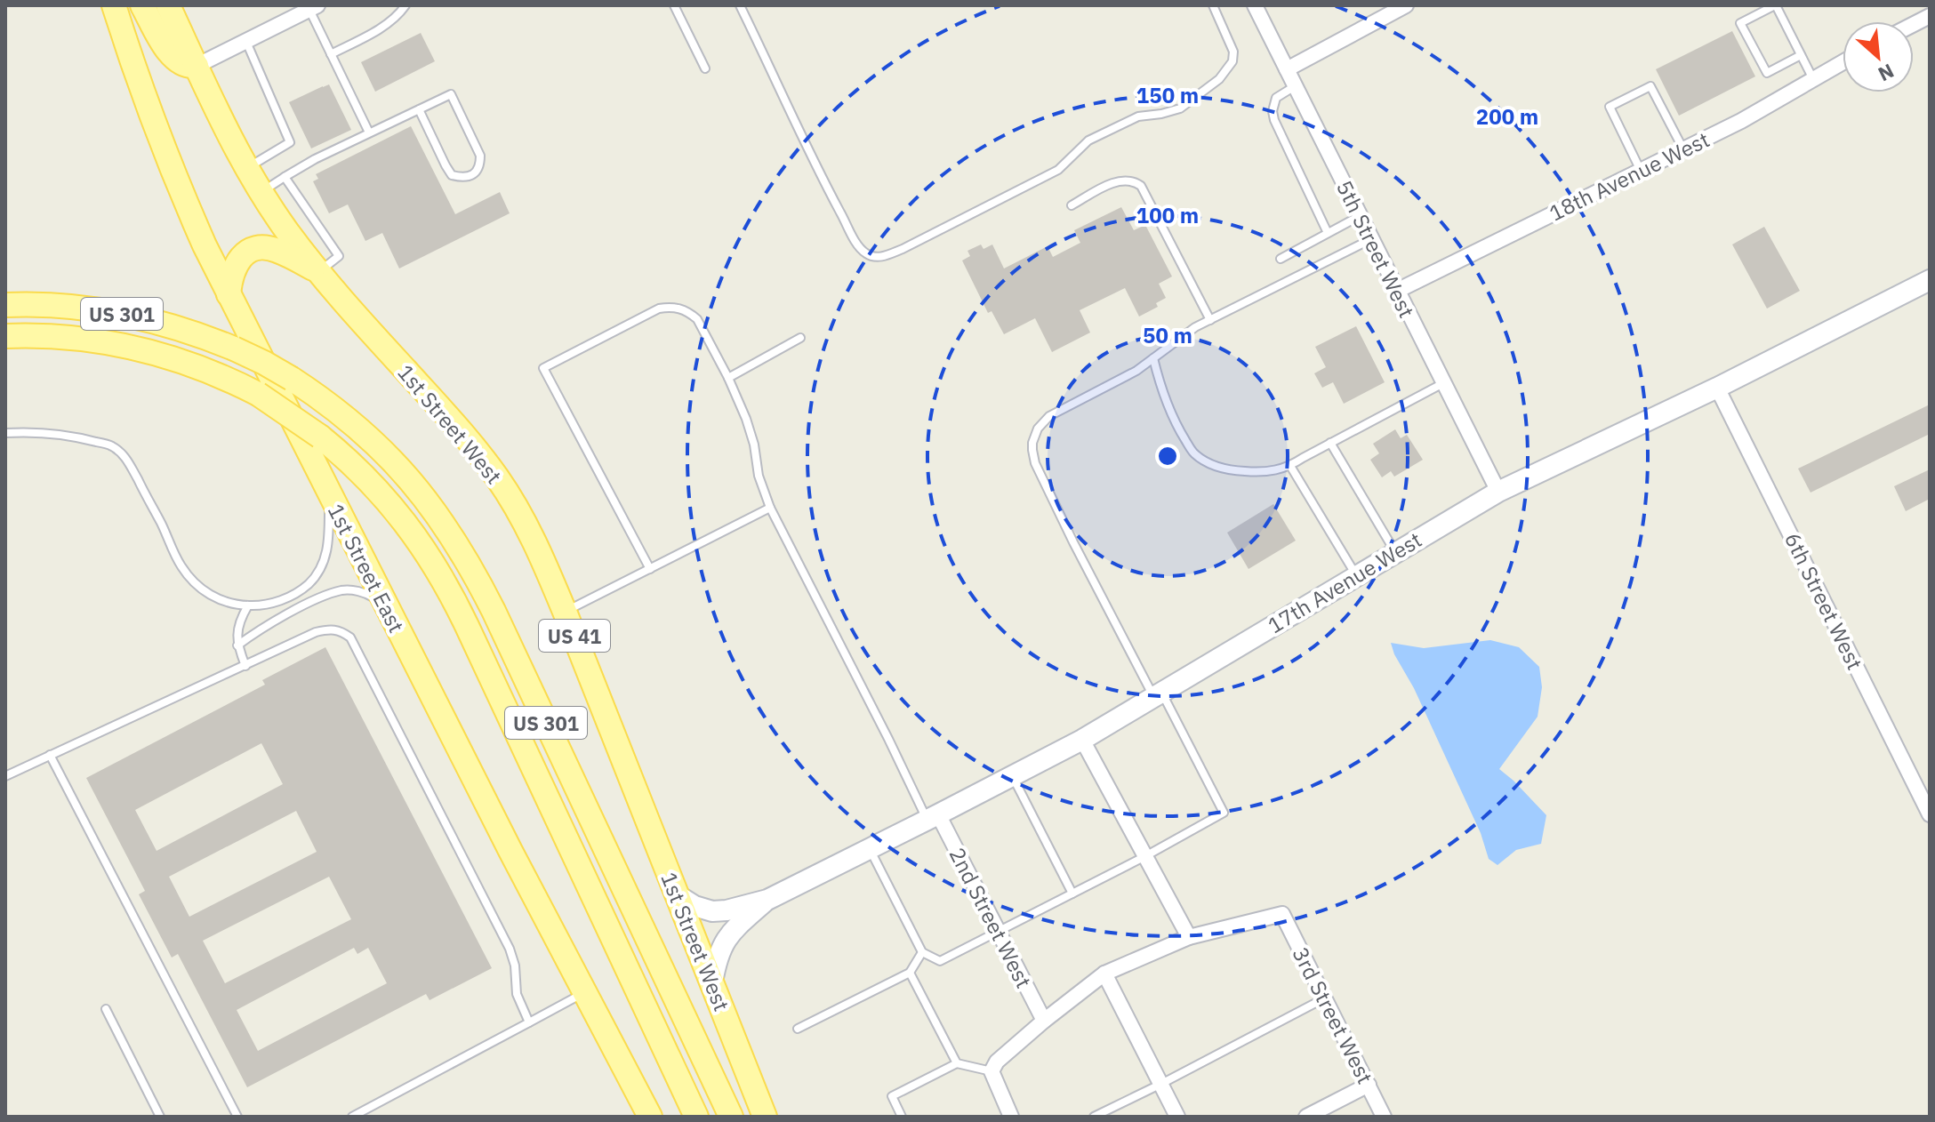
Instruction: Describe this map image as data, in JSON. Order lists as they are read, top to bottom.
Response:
{
  "streets": {
    "main road": [
      "US 301",
      "1st Street West",
      "1st Street East",
      "US 41"
    ],
    "street": [
      "18th Avenue West",
      "5th Street West",
      "17th Avenue West",
      "6th Street West",
      "2nd Street West",
      "3rd Street West"
    ]
  },
  "crossings": [
    ["18th Avenue West", "5th Street West"],
    ["5th Street West", "17th Avenue West"],
    ["1st Street West", "17th Avenue West"],
    ["17th Avenue West", "6th Street West"],
    ["17th Avenue West", "2nd Street West"]
  ],
  "north": "bottom right",
  "rings": [
    "150 m",
    "200 m",
    "100 m",
    "50 m"
  ]
}
